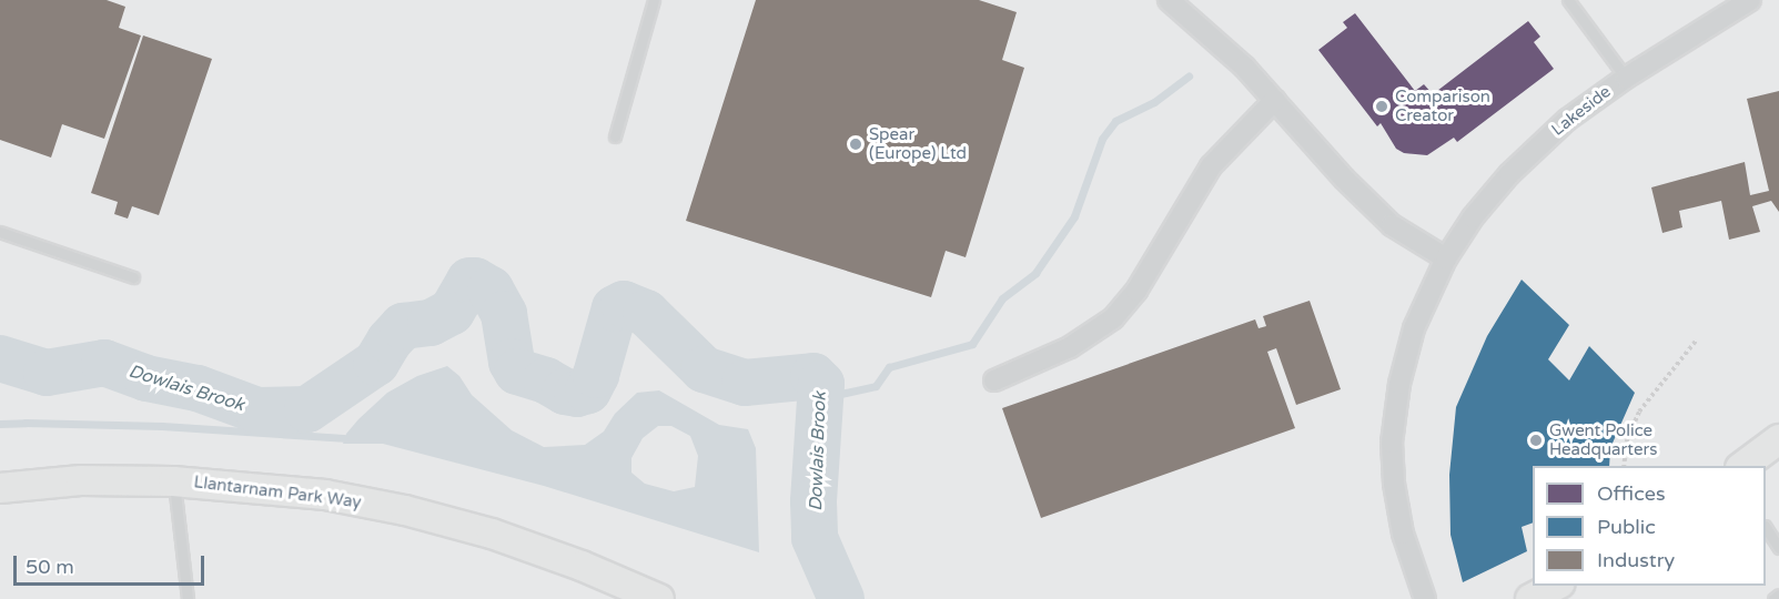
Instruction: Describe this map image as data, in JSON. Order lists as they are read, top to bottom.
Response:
{
  "streets": {
    "street": ["Lakeside", "Llantarnam Park Way"]
  },
  "water": ["Dowlais Brook"],
  "places": ["Comparison Creator", "Spear (Europe) Ltd", "Gwent Police Headquarters"],
  "legend": ["Offices", "Public", "Industry"],
  "scale_bar": "50 m"
}
